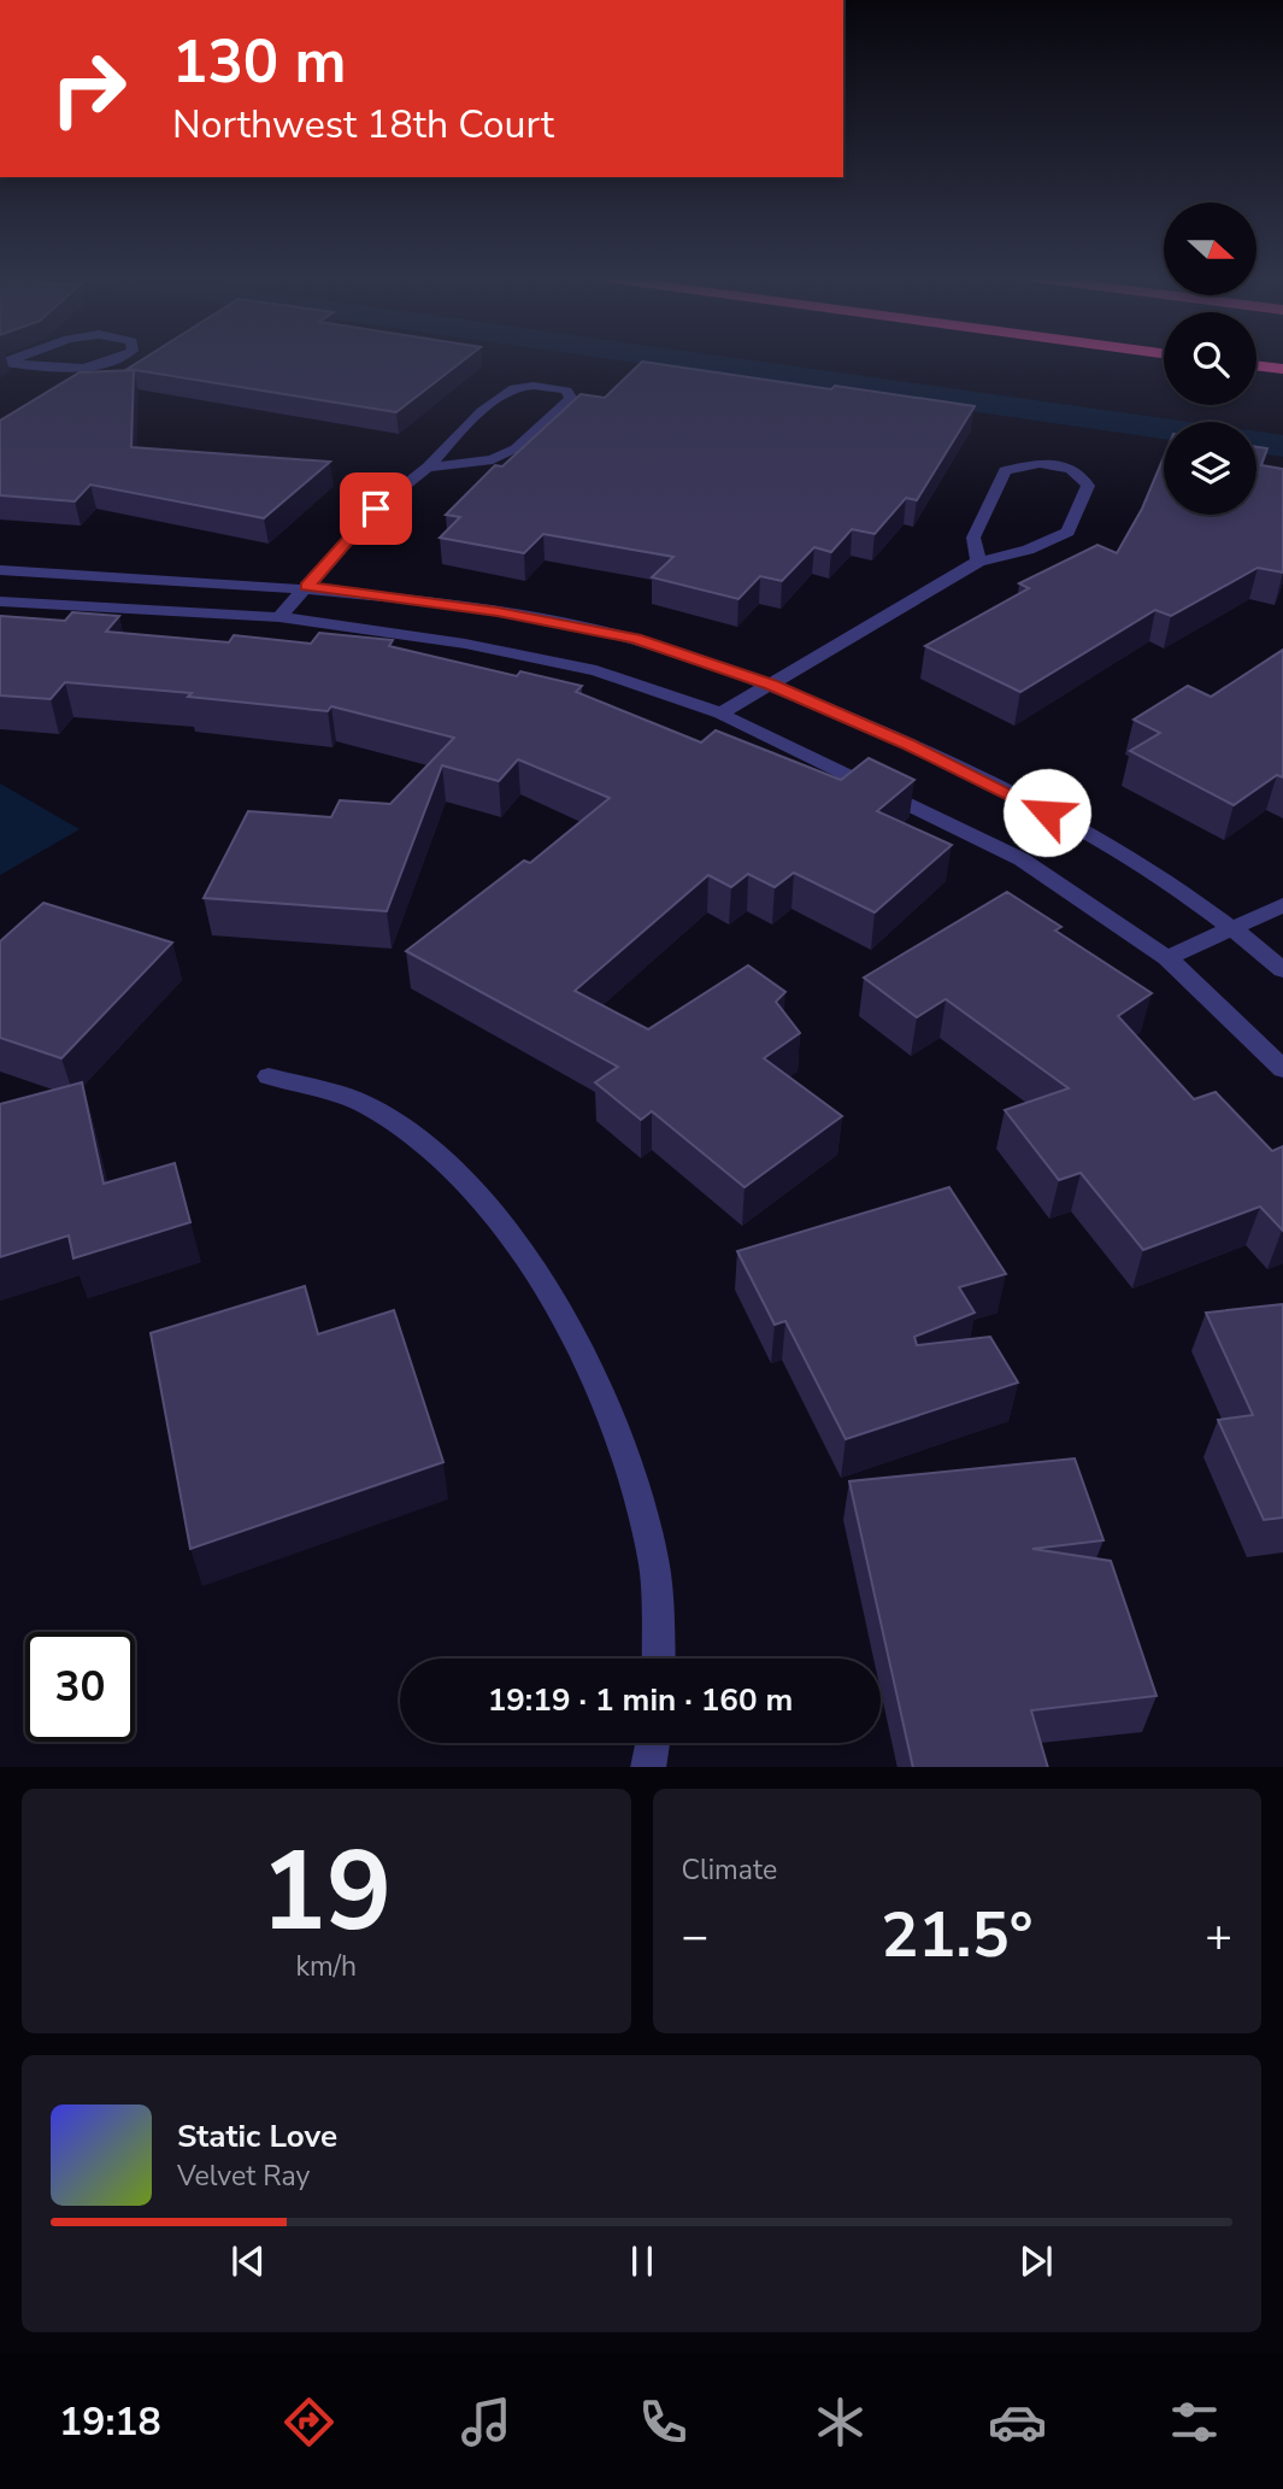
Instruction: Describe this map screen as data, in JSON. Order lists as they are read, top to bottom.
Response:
{
  "north": "right",
  "page": {
    "turn": ["130 m", "Northwest 18th Court"],
    "limit": "30",
    "trip": "19:19 · 1 min · 160 m",
    "tile": [
      ["19", "km/h"],
      "Climate"
    ],
    "heat": ["−", "21.5°", "+"],
    "song": ["Static Love", "Velvet Ray"],
    "tabs": "19:18"
  }
}
